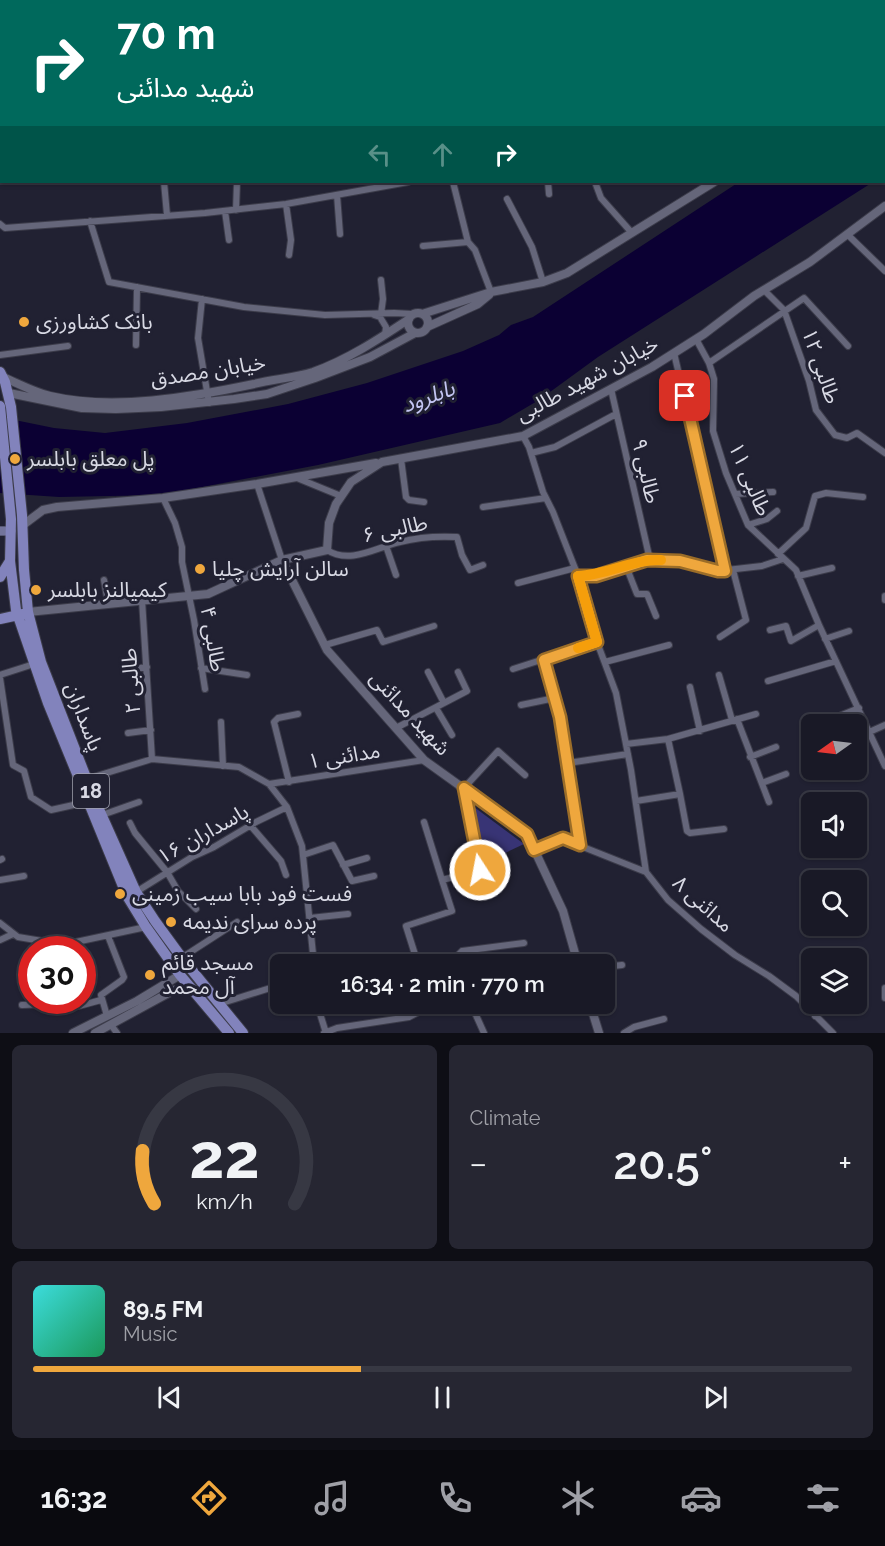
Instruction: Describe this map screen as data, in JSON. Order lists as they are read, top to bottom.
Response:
{
  "streets": {
    "main road": ["پاسداران", "18"],
    "street": [
      "طالبی ۱۲",
      "خیابان مصدق",
      "خیابان شهید طالبی",
      "طالبی ۹",
      "طالبی ۱۱",
      "طالبی ۶",
      "طالبی ۴",
      "طالبی ۲",
      "شهید مدائنی",
      "مدائنی ۱",
      "پاسداران ۱۶",
      "مدائنی ۸"
    ]
  },
  "crossings": [
    ["طالبی ۱۲", "خیابان شهید طالبی"],
    ["خیابان شهید طالبی", "طالبی ۹"],
    ["خیابان شهید طالبی", "طالبی ۱۱"],
    ["خیابان شهید طالبی", "طالبی ۶"],
    ["شهید مدائنی", "مدائنی ۱"],
    ["شهید مدائنی", "مدائنی ۸"],
    ["پاسداران", "پاسداران ۱۶"]
  ],
  "water": ["بابلرود"],
  "places": [
    "بانک کشاورزی",
    "پل معلق بابلسر",
    "سالن آرایش چلیا",
    "کیمیالنز بابلسر",
    "فست فود بابا سیب زمینی",
    "پرده سرای ندیمه",
    "مسجد قائم آل محمد"
  ],
  "north": "left",
  "page": {
    "turn": ["70 m", "شهید مدائنی"],
    "limit": "30",
    "trip": "16:34 · 2 min · 770 m",
    "tile": "Climate",
    "heat": ["−", "20.5°", "+"],
    "song": ["89.5 FM", "Music"],
    "tabs": "16:32",
    "gauge": ["22", "km/h"]
  }
}
